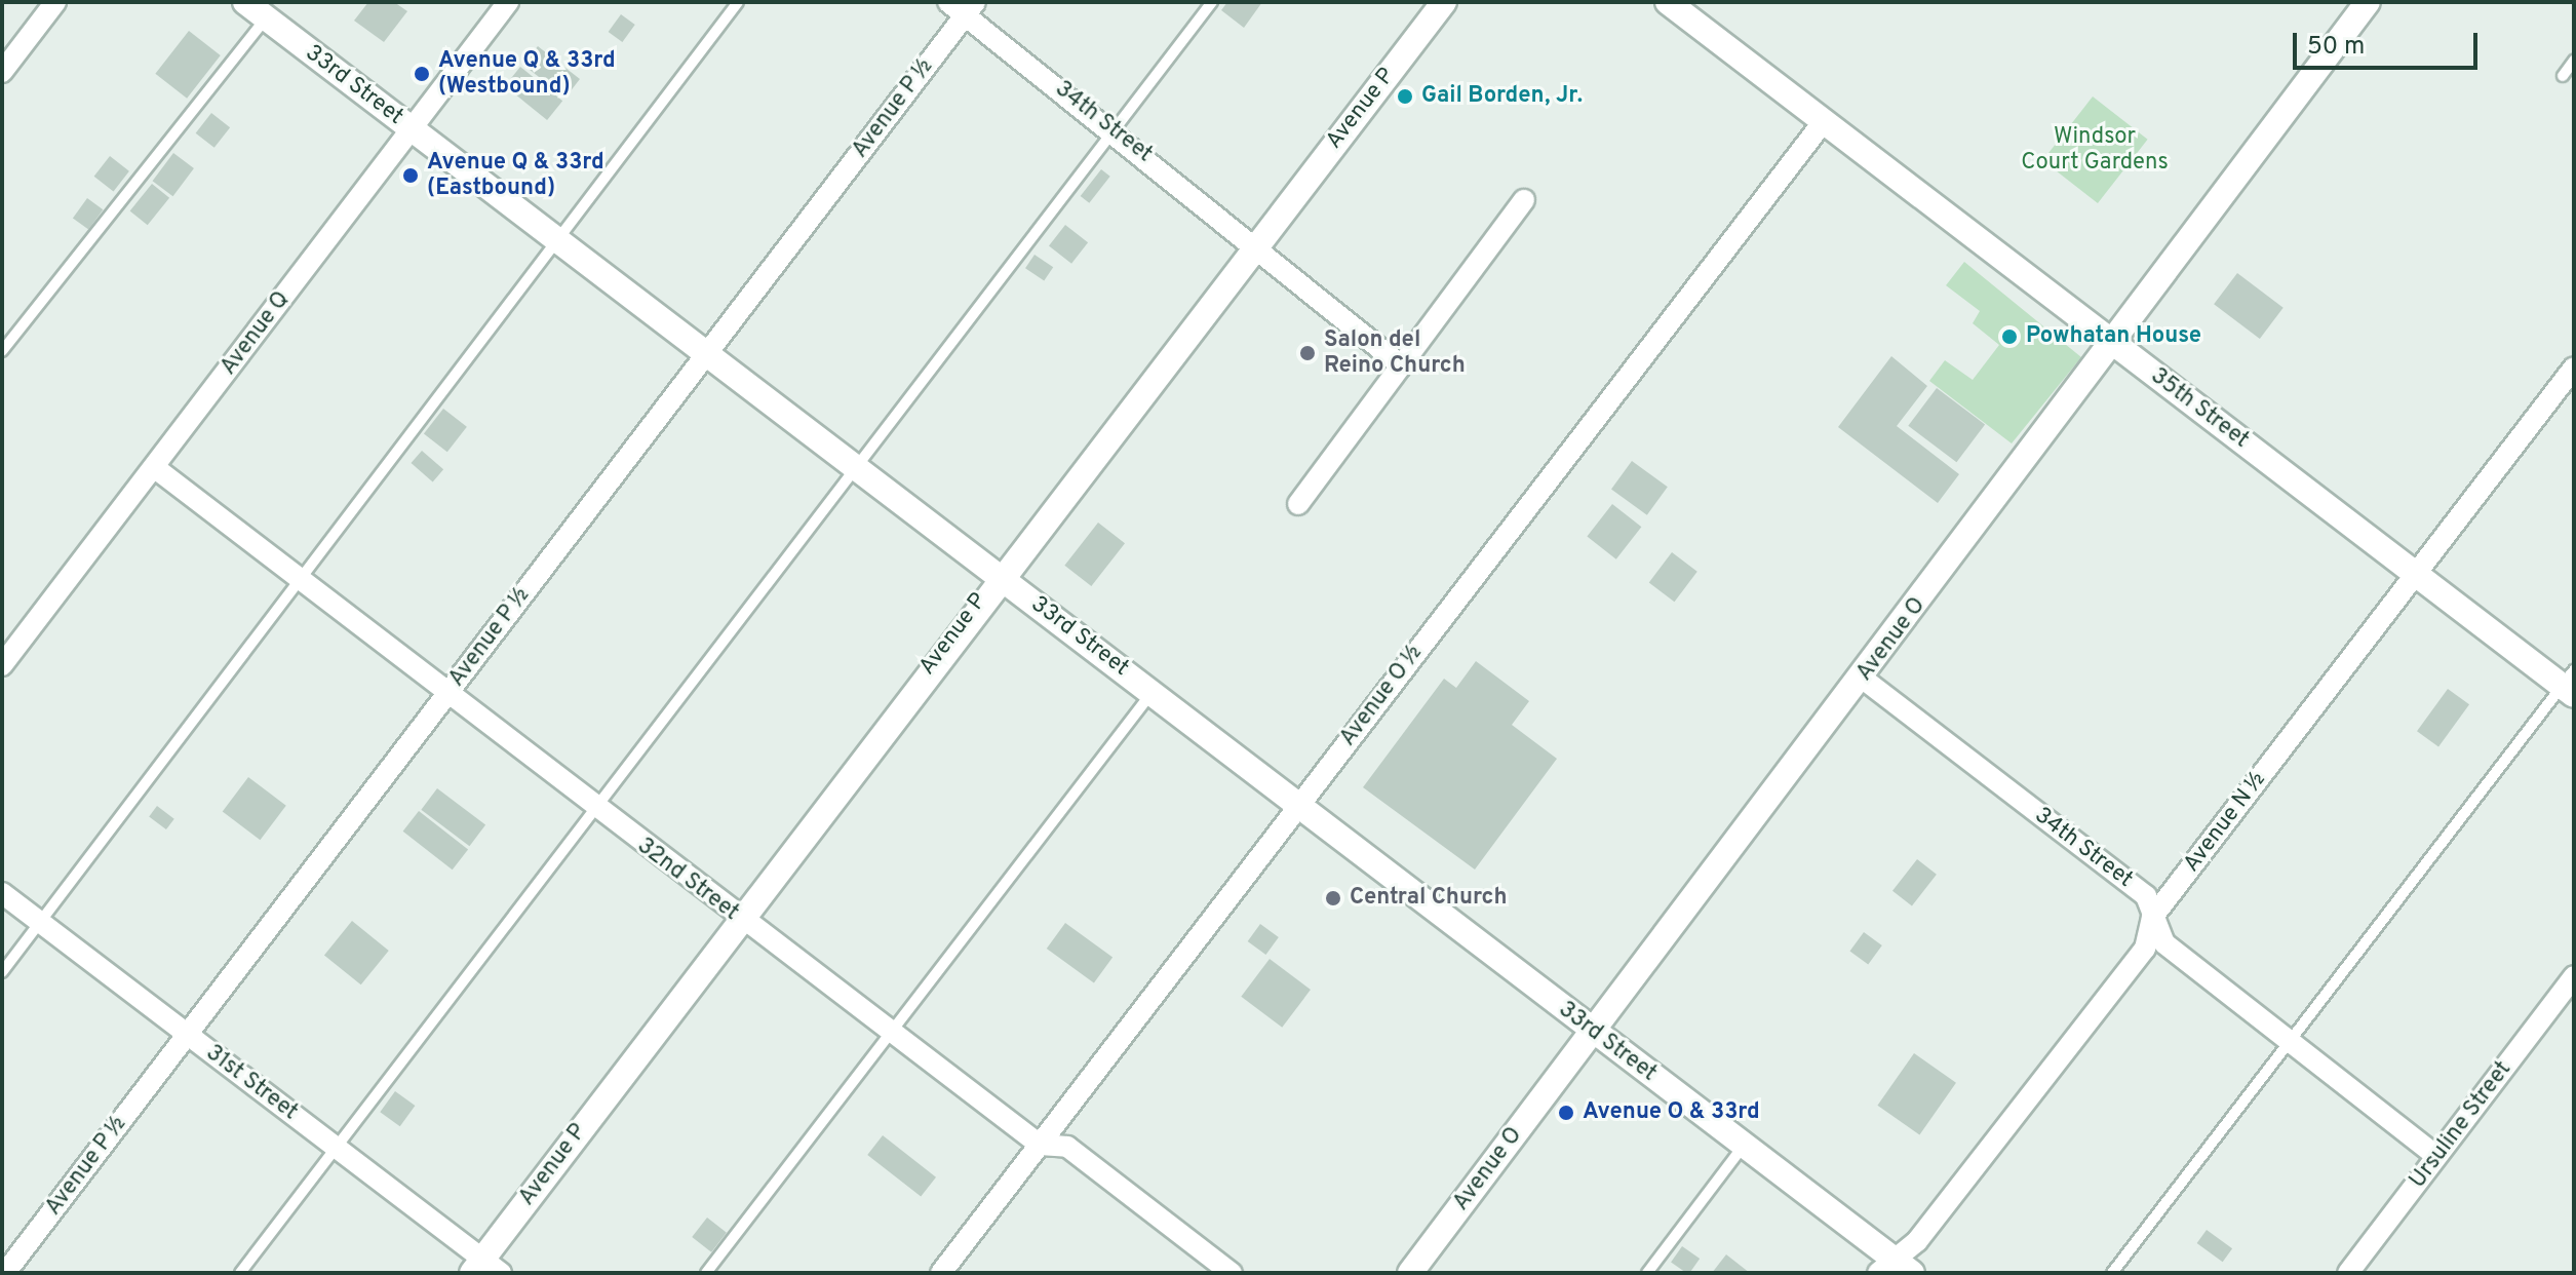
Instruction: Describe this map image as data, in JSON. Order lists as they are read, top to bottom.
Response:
{
  "streets": {
    "street": [
      "33rd Street",
      "Avenue P ½",
      "Avenue P",
      "34th Street",
      "Avenue Q",
      "35th Street",
      "Avenue O",
      "Avenue O ½",
      "Avenue N ½",
      "32nd Street",
      "31st Street",
      "Ursuline Street"
    ]
  },
  "crossings": [
    ["33rd Street", "Avenue P ½"],
    ["33rd Street", "Avenue P"],
    ["33rd Street", "Avenue Q"],
    ["33rd Street", "Avenue O"],
    ["33rd Street", "Avenue O ½"],
    ["33rd Street", "Avenue N ½"],
    ["Avenue P ½", "34th Street"],
    ["Avenue P ½", "32nd Street"],
    ["Avenue P ½", "31st Street"],
    ["Avenue P", "34th Street"],
    ["Avenue P", "32nd Street"],
    ["Avenue P", "31st Street"],
    ["34th Street", "Avenue O"],
    ["34th Street", "Avenue N ½"],
    ["34th Street", "Ursuline Street"],
    ["Avenue Q", "32nd Street"],
    ["35th Street", "Avenue O"],
    ["35th Street", "Avenue O ½"],
    ["35th Street", "Avenue N ½"],
    ["Avenue O ½", "32nd Street"]
  ],
  "parks": ["Windsor Court Gardens"],
  "places": [
    "Avenue Q & 33rd (Westbound)",
    "Gail Borden, Jr.",
    "Avenue Q & 33rd (Eastbound)",
    "Powhatan House",
    "Salon del Reino Church",
    "Central Church",
    "Avenue O & 33rd"
  ],
  "scale_bar": "50 m"
}
